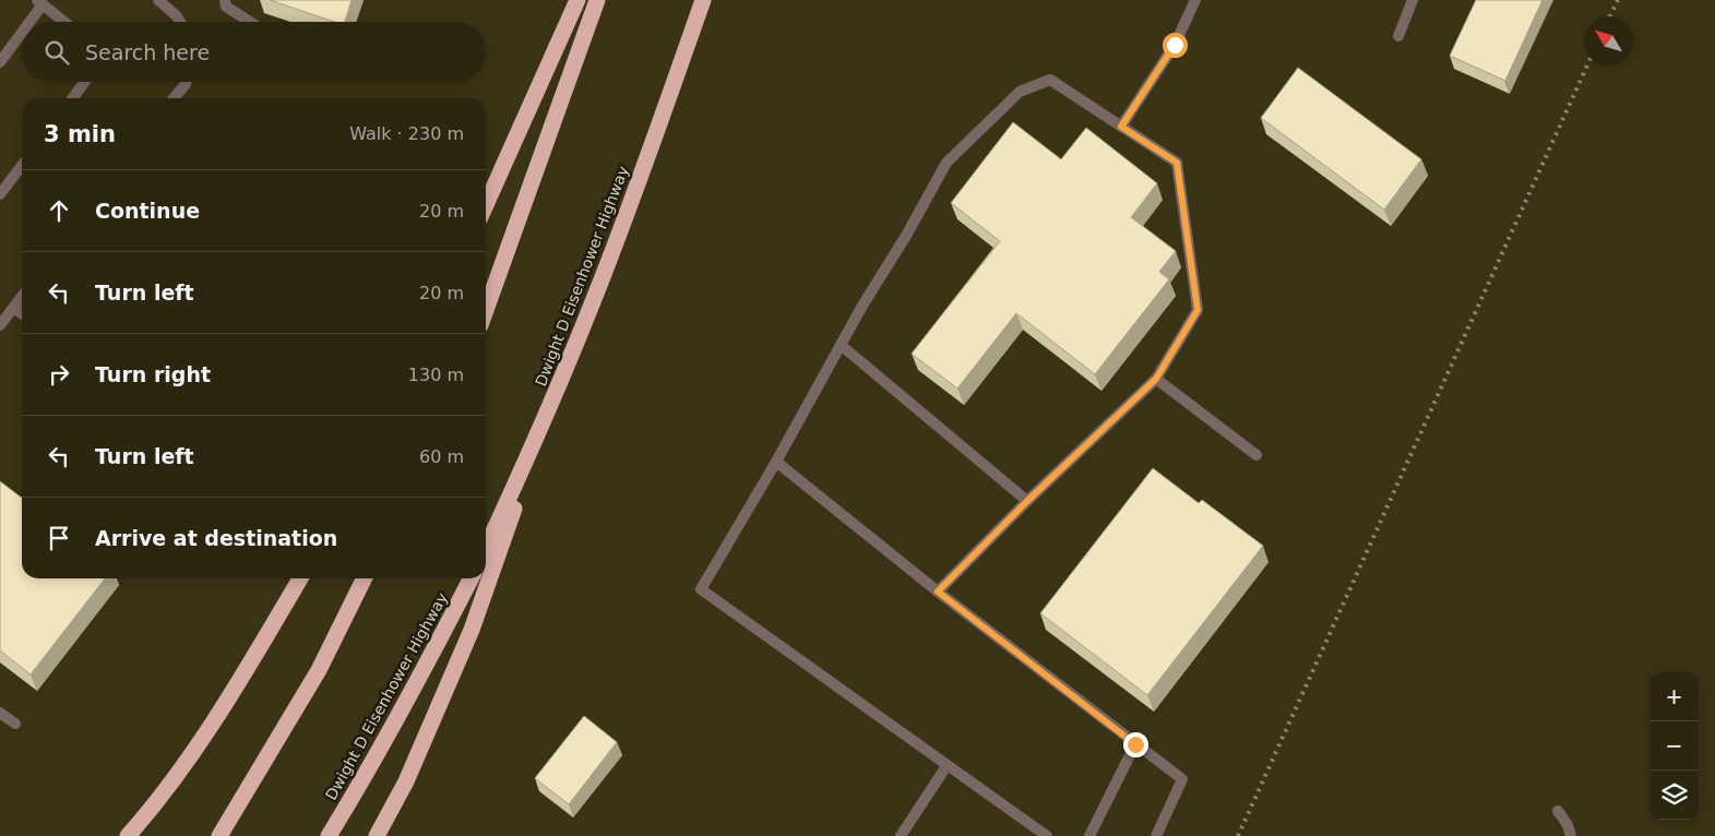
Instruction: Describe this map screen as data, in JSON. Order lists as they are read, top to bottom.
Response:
{
  "streets": {
    "highway": ["Dwight D Eisenhower Highway"]
  },
  "north": "top left",
  "page": {
    "search": "Search here",
    "heading": ["3 min", "Walk · 230 m"],
    "list": [
      ["Continue", "20 m"],
      ["Turn left", "20 m"],
      ["Turn right", "130 m"],
      ["Turn left", "60 m"],
      "Arrive at destination"
    ],
    "map_buttons": ["+", "−"]
  }
}
